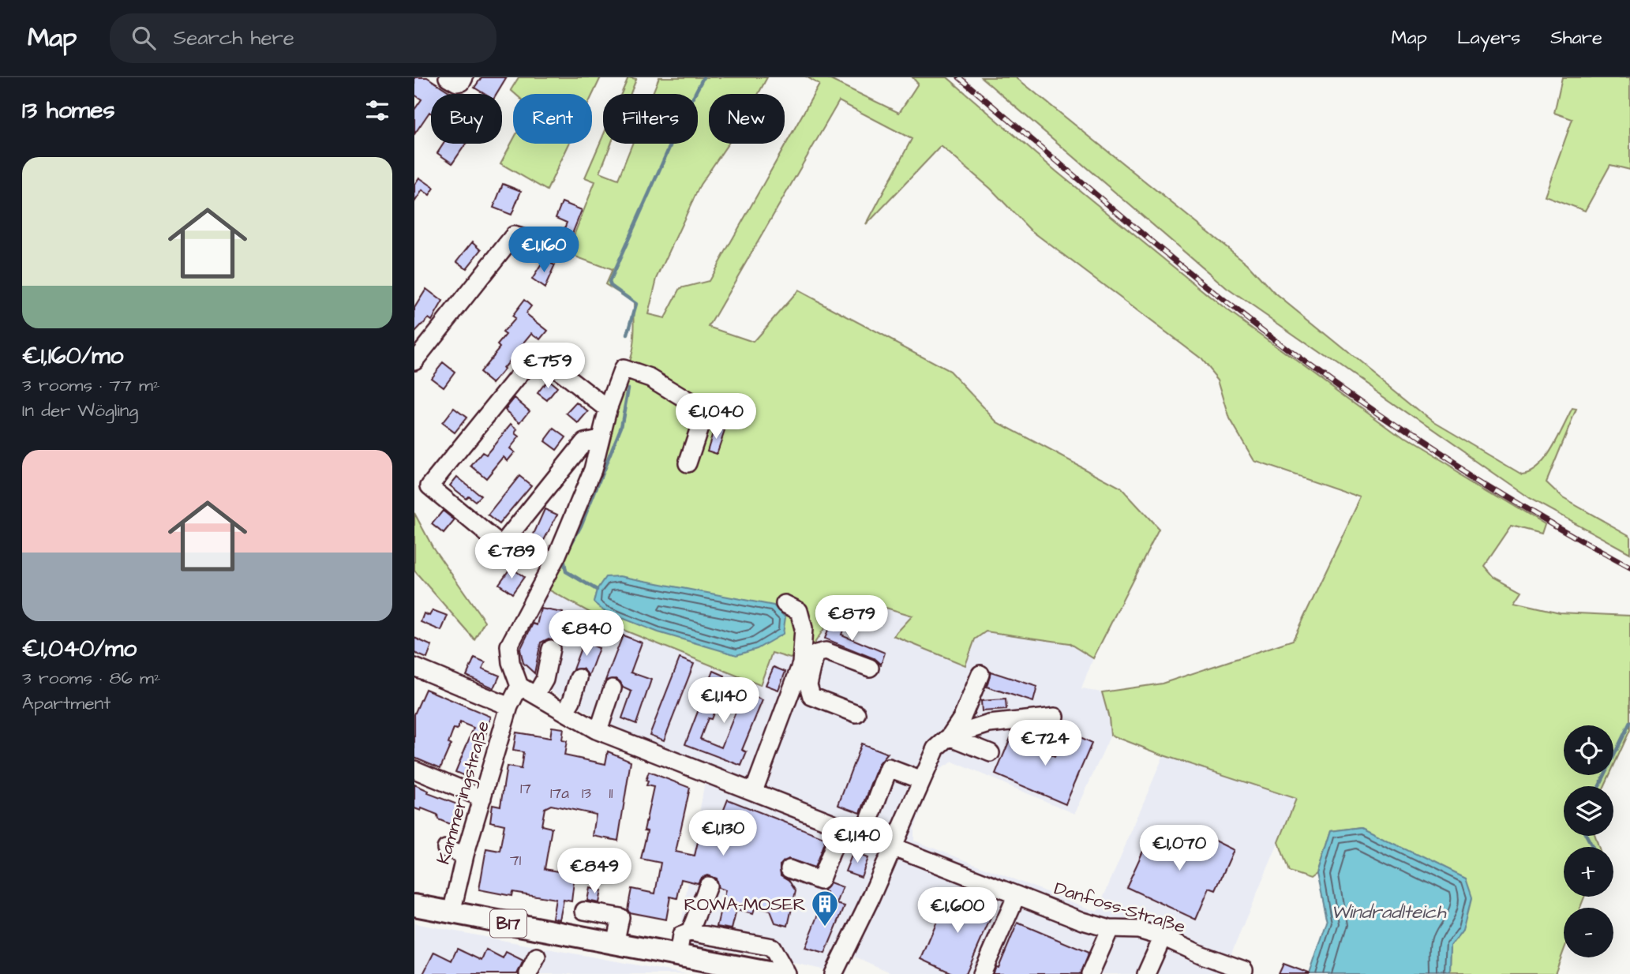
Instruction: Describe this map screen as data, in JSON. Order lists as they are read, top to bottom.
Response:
{
  "streets": {
    "main road": ["B17"],
    "street": ["Kammeringstraße", "Danfoss-Straße"]
  },
  "crossings": [
    ["Kammeringstraße", "B17"]
  ],
  "water": ["Windradlteich"],
  "places": {
    "building": ["ROWA-MOSER"]
  },
  "house_numbers": [
    "17",
    "17a",
    "13",
    "11",
    "71"
  ],
  "page": {
    "header": "Map",
    "search": "Search here",
    "nav": ["Map", "Layers", "Share"],
    "heading": "13 homes",
    "chip": [
      "Buy",
      "Rent",
      "Filters",
      "New"
    ],
    "list": [
      {
        "name": "€1,160/mo",
        "note": "3 rooms · 77 m² · In der Wögling"
      },
      {
        "name": "€1,040/mo",
        "note": "3 rooms · 86 m² · Apartment"
      }
    ],
    "price": [
      "€1,160",
      "€759",
      "€1,040",
      "€789",
      "€879",
      "€840",
      "€1,140",
      "€724",
      "€1,130",
      "€1,140",
      "€1,070",
      "€849",
      "€1,600"
    ],
    "map_buttons": ["+", "−"]
  }
}
